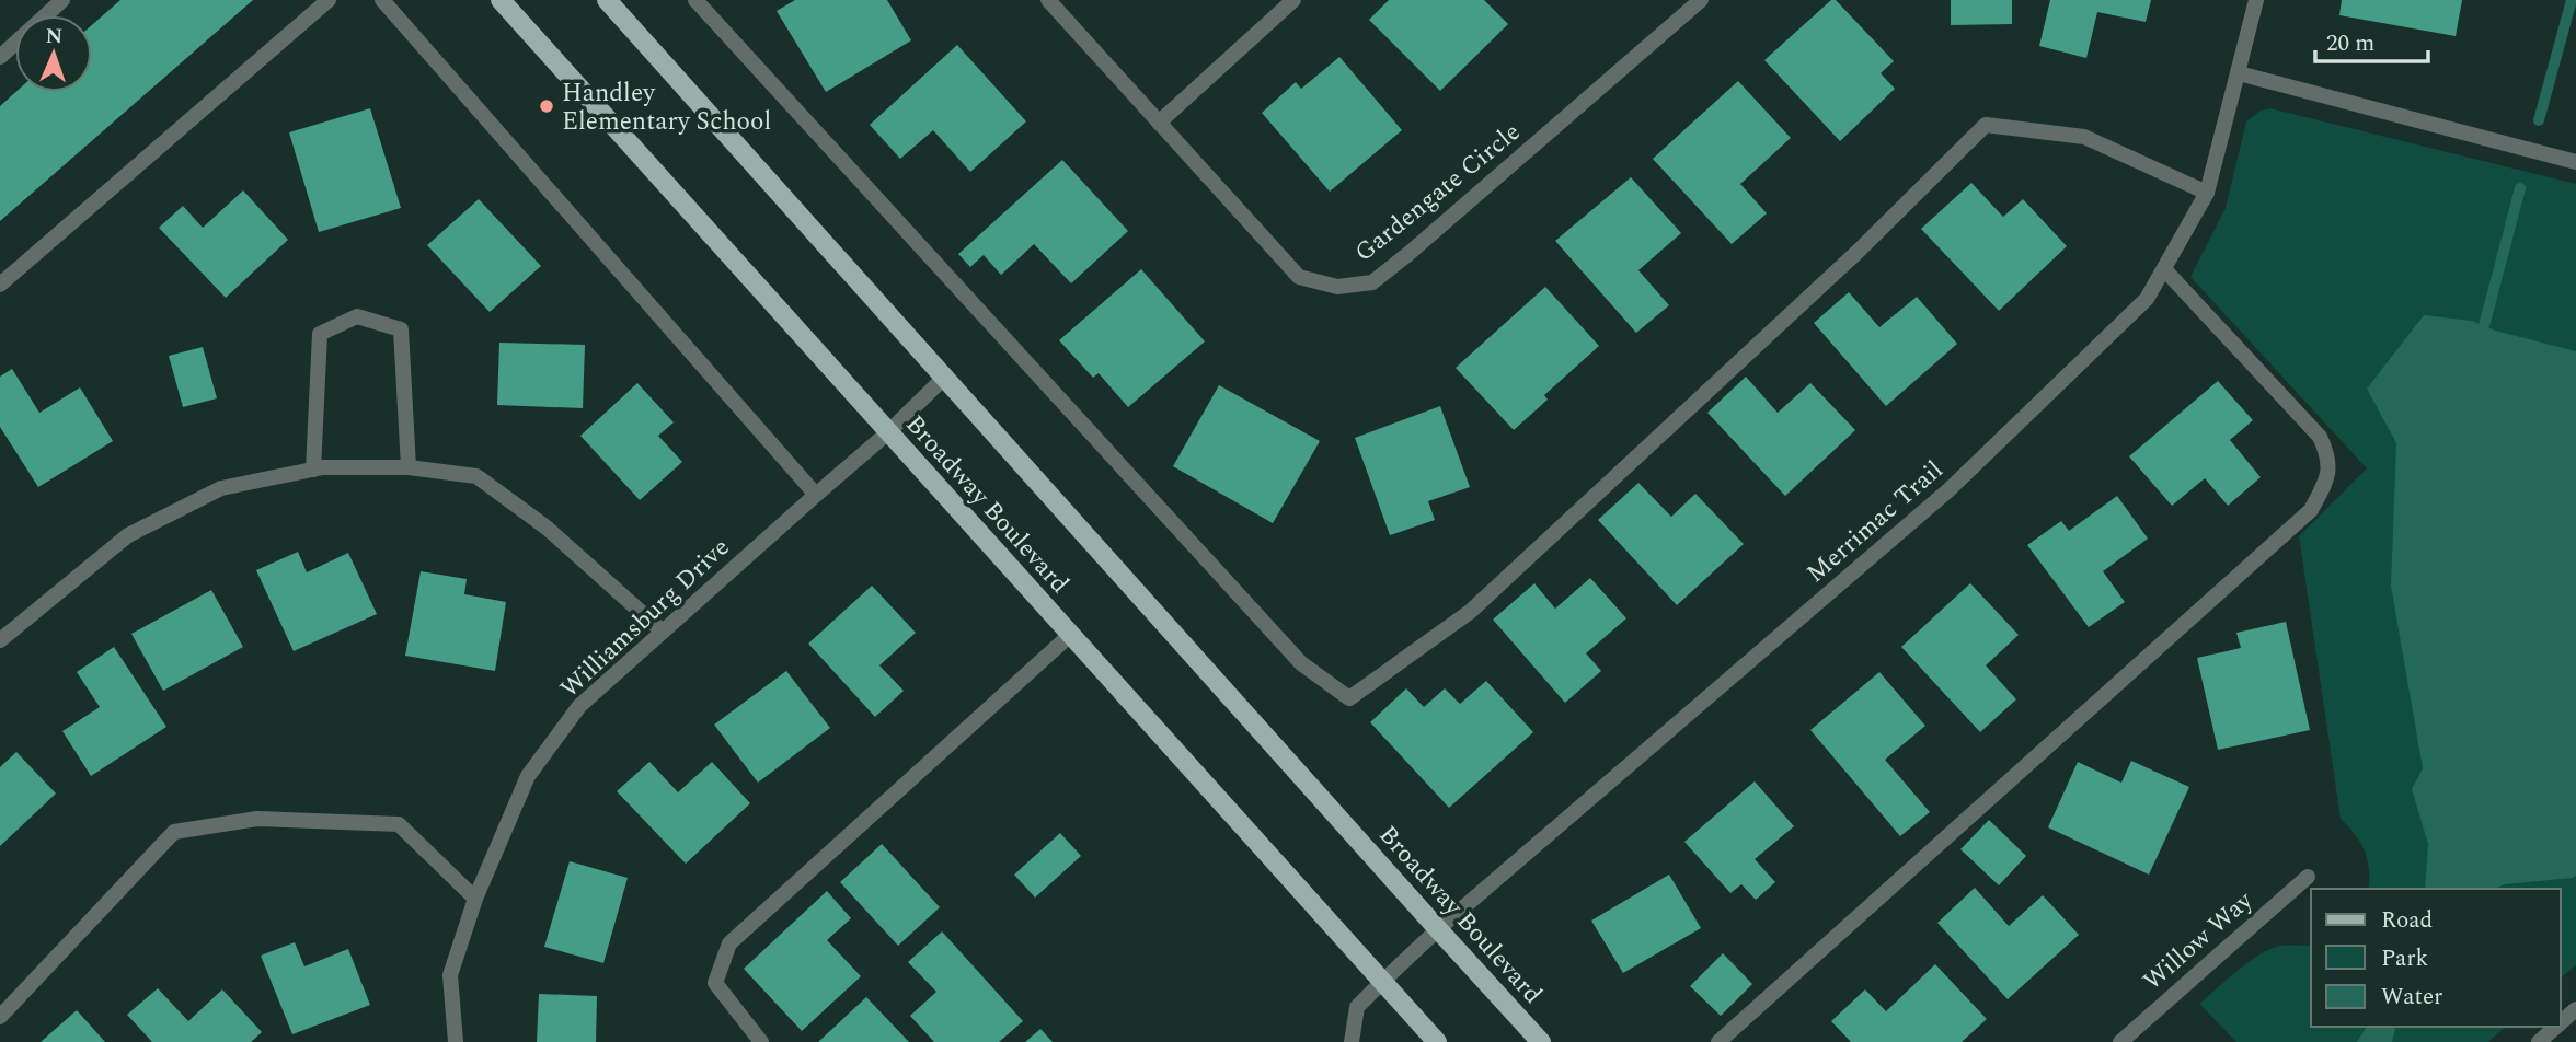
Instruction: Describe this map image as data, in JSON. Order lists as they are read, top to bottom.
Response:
{
  "streets": {
    "main road": ["Broadway Boulevard"],
    "street": [
      "Gardengate Circle",
      "Merrimac Trail",
      "Williamsburg Drive",
      "Willow Way"
    ]
  },
  "crossings": [
    ["Broadway Boulevard", "Merrimac Trail"],
    ["Broadway Boulevard", "Williamsburg Drive"]
  ],
  "places": ["Handley Elementary School"],
  "legend": ["Road", "Park", "Water"],
  "scale_bar": "20 m",
  "north": "top"
}
